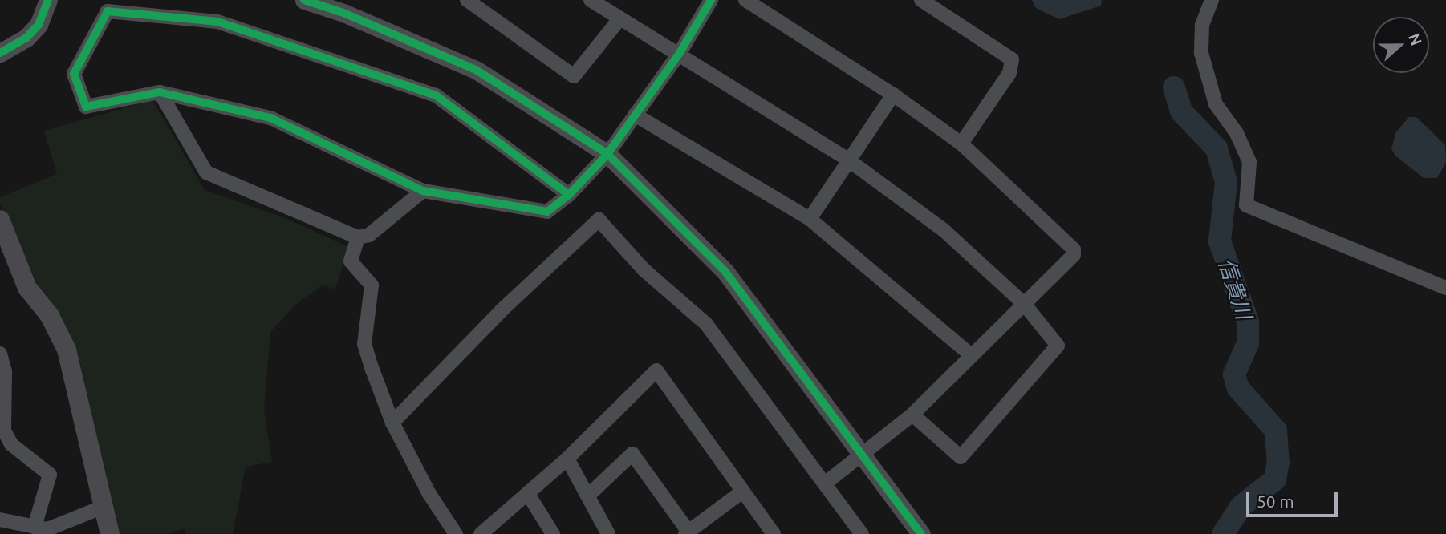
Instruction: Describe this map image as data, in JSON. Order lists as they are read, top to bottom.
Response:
{
  "water": ["信貴川"],
  "scale_bar": "50 m",
  "north": "right"
}
